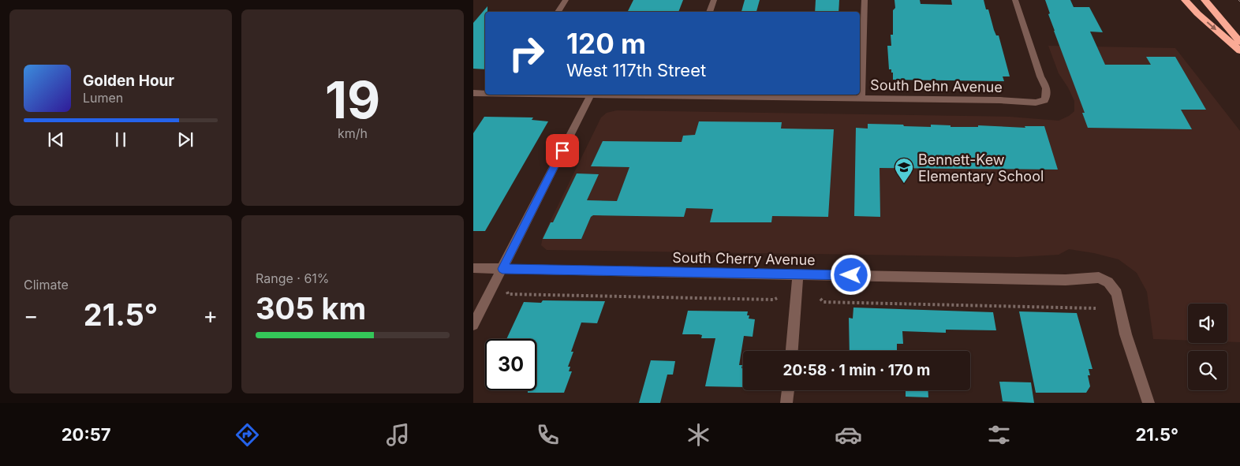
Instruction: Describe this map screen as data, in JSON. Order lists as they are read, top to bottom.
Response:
{
  "streets": {
    "street": ["South Dehn Avenue", "South Cherry Avenue"]
  },
  "places": {
    "school or university": ["Bennett-Kew Elementary School"]
  },
  "page": {
    "tile": [
      ["19", "km/h"],
      "Climate",
      ["Range · 61%", "305 km"]
    ],
    "turn": ["120 m", "West 117th Street"],
    "song": ["Golden Hour", "Lumen"],
    "heat": ["−", "21.5°", "+"],
    "limit": "30",
    "trip": "20:58 · 1 min · 170 m",
    "tabs": ["20:57", "21.5°"]
  }
}
